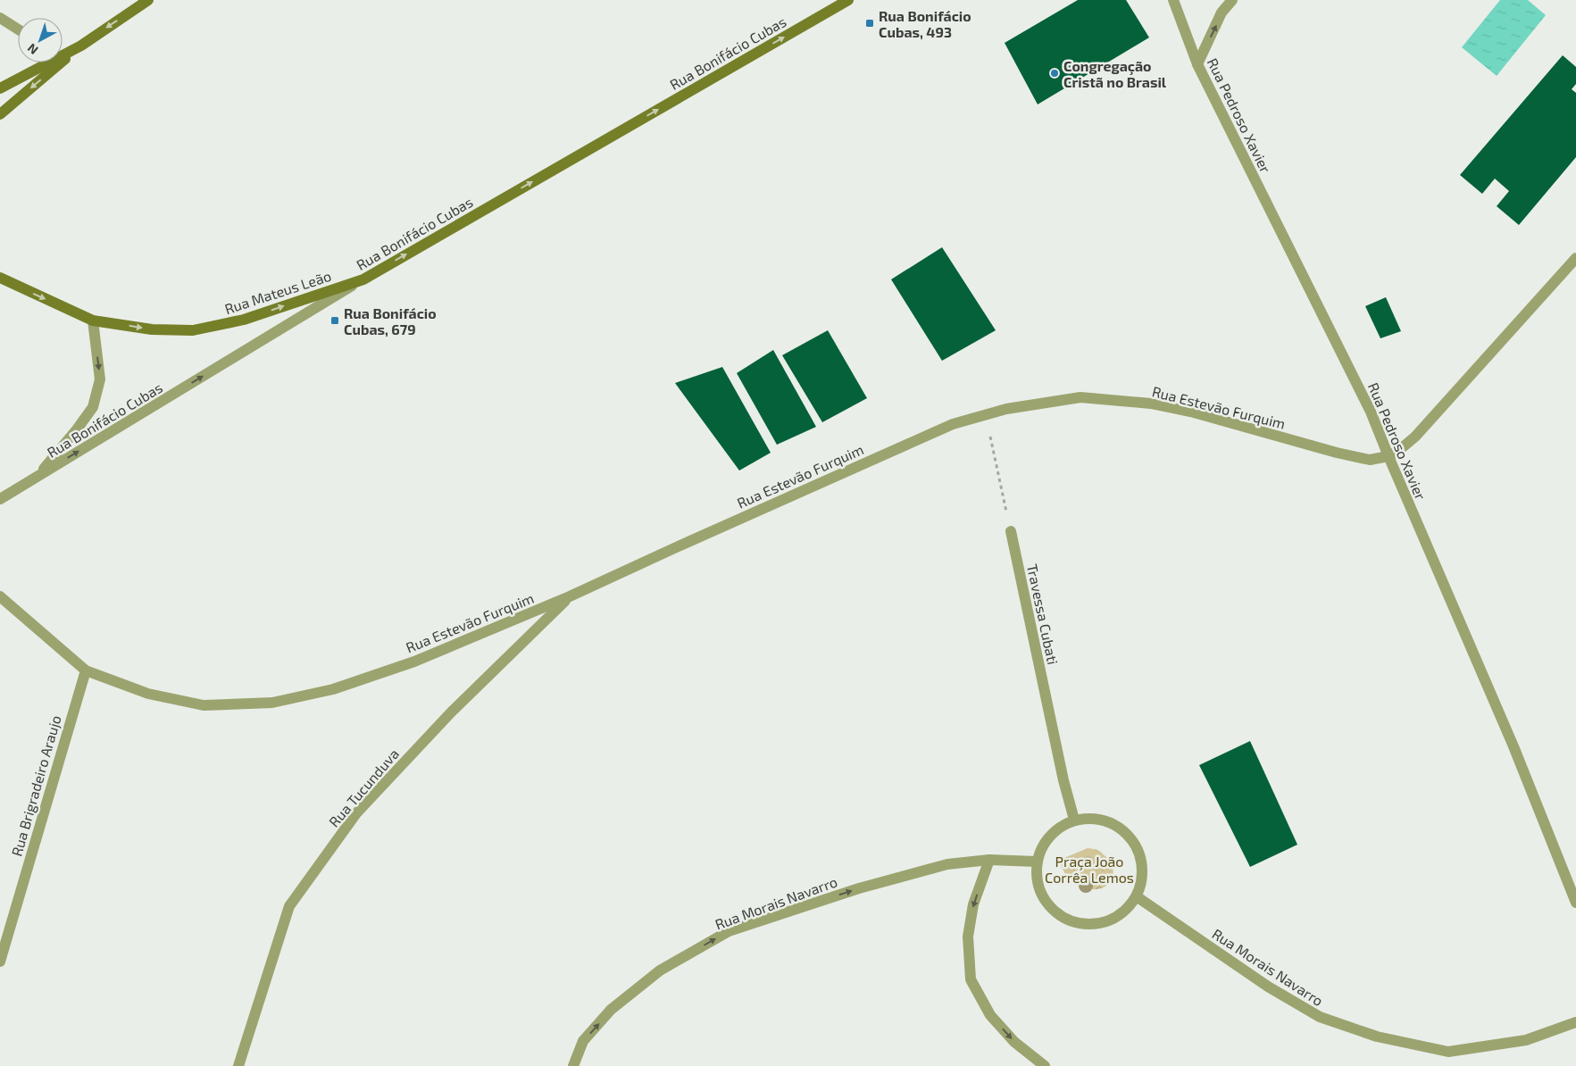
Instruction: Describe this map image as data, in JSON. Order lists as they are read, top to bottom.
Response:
{
  "streets": {
    "main road": ["Rua Bonifácio Cubas", "Rua Mateus Leão"],
    "street": [
      "Rua Pedroso Xavier",
      "Rua Estevão Furquim",
      "Travessa Cubati",
      "Rua Brigradeiro Araujo",
      "Rua Tucunduva",
      "Rua Morais Navarro"
    ]
  },
  "crossings": [
    ["Rua Bonifácio Cubas", "Rua Mateus Leão"],
    ["Rua Pedroso Xavier", "Rua Estevão Furquim"],
    ["Rua Estevão Furquim", "Rua Brigradeiro Araujo"],
    ["Rua Estevão Furquim", "Rua Tucunduva"],
    ["Travessa Cubati", "Rua Morais Navarro"]
  ],
  "one_way": ["Rua Bonifácio Cubas", "Rua Mateus Leão", "Rua Morais Navarro"],
  "parks": ["Praça João Corrêa Lemos"],
  "places": {
    "transit": ["Rua Bonifácio Cubas, 493", "Rua Bonifácio Cubas, 679"],
    "other": ["Congregação Cristã no Brasil"]
  },
  "north": "bottom left"
}
